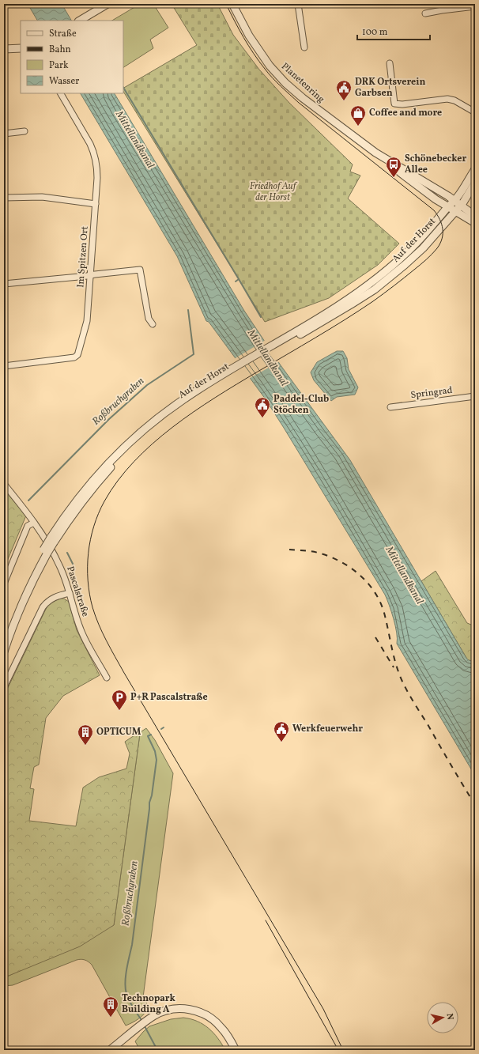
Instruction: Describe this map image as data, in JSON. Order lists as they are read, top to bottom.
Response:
{
  "streets": {
    "street": [
      "Planetenring",
      "Auf der Horst",
      "Im Spitzen Ort",
      "Springrad",
      "Pascalstraße"
    ]
  },
  "crossings": [
    ["Planetenring", "Auf der Horst"]
  ],
  "water": ["Mittellandkanal", "Roßbruchgraben"],
  "parks": ["Friedhof Auf der Horst"],
  "places": {
    "public building": ["DRK Ortsverein Garbsen", "Paddel-Club Stöcken", "Werkfeuerwehr"],
    "shop": ["Coffee and more"],
    "bus stop": ["Schönebecker Allee"],
    "parking": ["P+R Pascalstraße"],
    "building": ["OPTICUM", "Technopark Building A"]
  },
  "legend": [
    "Straße",
    "Bahn",
    "Park",
    "Wasser"
  ],
  "scale_bar": "100 m",
  "north": "right"
}
